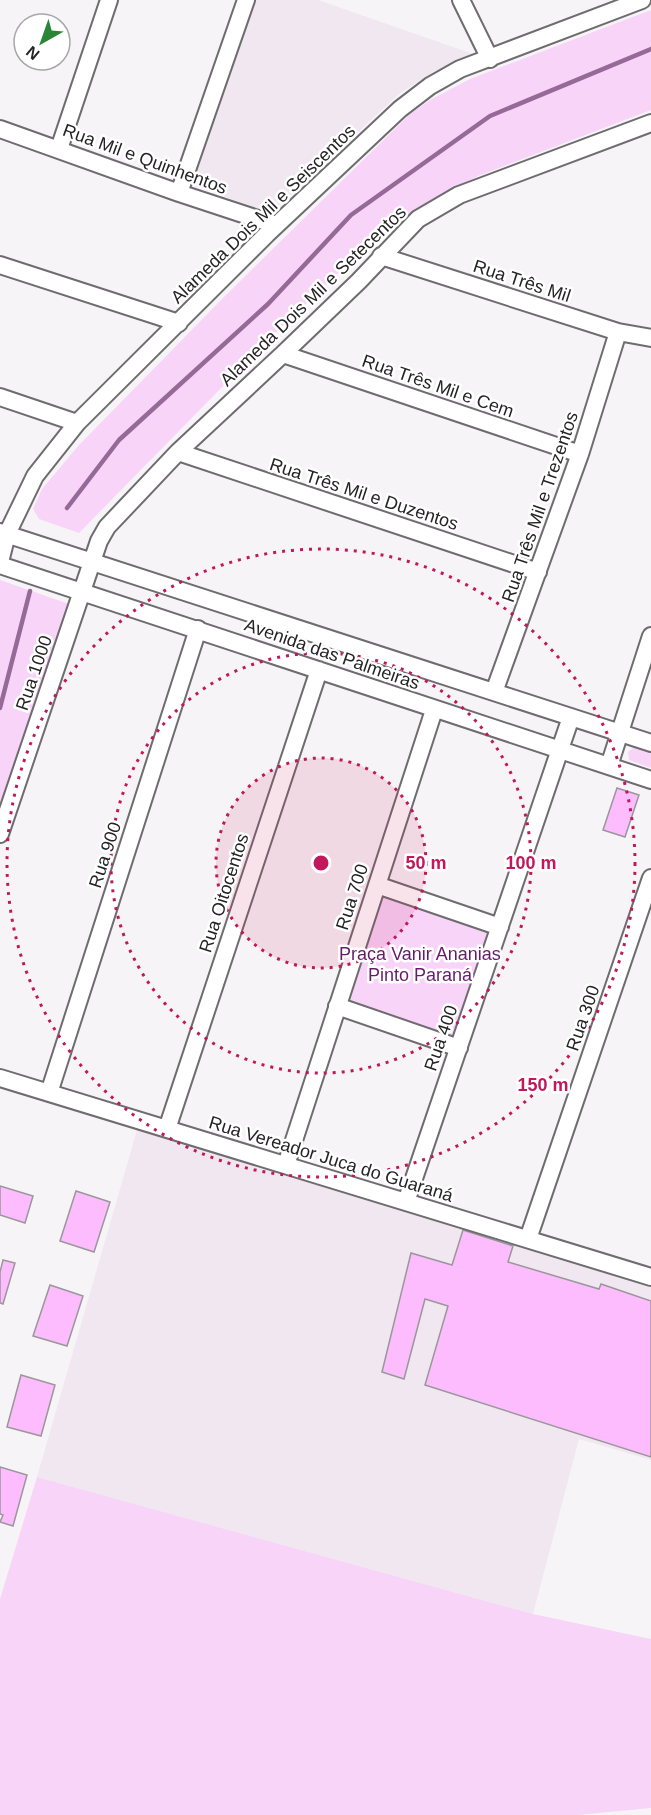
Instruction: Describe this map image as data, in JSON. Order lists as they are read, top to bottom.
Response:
{
  "streets": {
    "street": [
      "Rua Mil e Quinhentos",
      "Alameda Dois Mil e Seiscentos",
      "Rua Três Mil",
      "Alameda Dois Mil e Setecentos",
      "Rua Três Mil e Cem",
      "Rua Três Mil e Duzentos",
      "Rua Três Mil e Trezentos",
      "Avenida das Palmeiras",
      "Rua 1000",
      "Rua 900",
      "Rua Oitocentos",
      "Rua 700",
      "Rua 300",
      "Rua 400",
      "Rua Vereador Juca do Guaraná"
    ]
  },
  "crossings": [
    ["Rua Mil e Quinhentos", "Alameda Dois Mil e Seiscentos"],
    ["Alameda Dois Mil e Seiscentos", "Avenida das Palmeiras"],
    ["Rua Três Mil", "Alameda Dois Mil e Setecentos"],
    ["Rua Três Mil", "Rua Três Mil e Trezentos"],
    ["Alameda Dois Mil e Setecentos", "Rua Três Mil e Cem"],
    ["Alameda Dois Mil e Setecentos", "Rua Três Mil e Duzentos"],
    ["Alameda Dois Mil e Setecentos", "Avenida das Palmeiras"],
    ["Alameda Dois Mil e Setecentos", "Rua 1000"],
    ["Rua Três Mil e Cem", "Rua Três Mil e Trezentos"],
    ["Rua Três Mil e Duzentos", "Rua Três Mil e Trezentos"],
    ["Rua Três Mil e Trezentos", "Avenida das Palmeiras"],
    ["Avenida das Palmeiras", "Rua 1000"],
    ["Avenida das Palmeiras", "Rua 900"],
    ["Avenida das Palmeiras", "Rua Oitocentos"],
    ["Avenida das Palmeiras", "Rua 700"],
    ["Avenida das Palmeiras", "Rua 400"],
    ["Rua 900", "Rua Vereador Juca do Guaraná"],
    ["Rua Oitocentos", "Rua Vereador Juca do Guaraná"],
    ["Rua 700", "Rua Vereador Juca do Guaraná"],
    ["Rua 300", "Rua Vereador Juca do Guaraná"],
    ["Rua 400", "Rua Vereador Juca do Guaraná"]
  ],
  "parks": ["Praça Vanir Ananias Pinto Paraná"],
  "north": "bottom left",
  "rings": ["50 m", "100 m", "150 m"]
}
